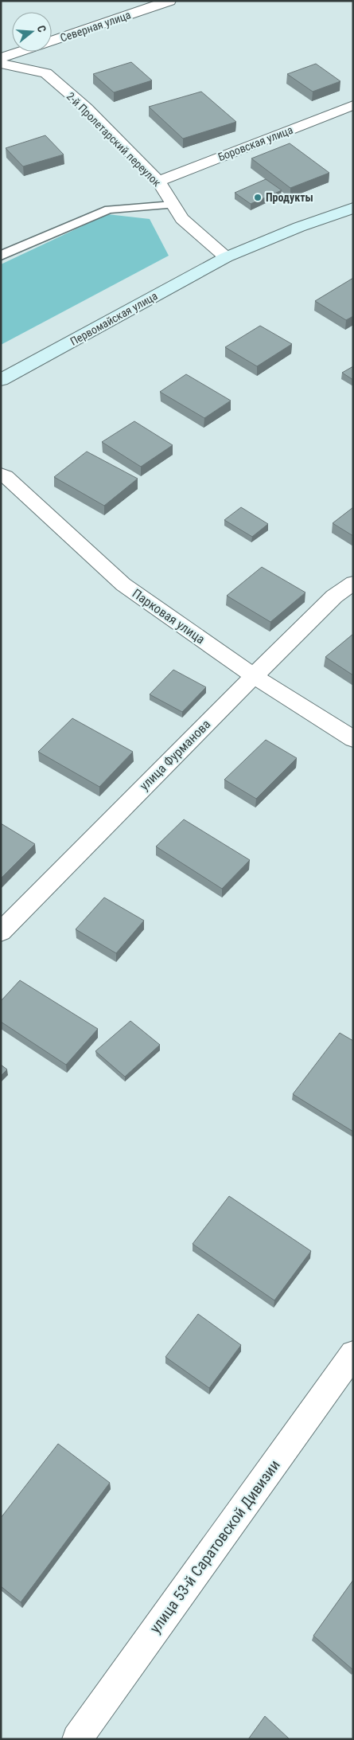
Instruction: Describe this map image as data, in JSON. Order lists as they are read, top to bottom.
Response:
{
  "streets": {
    "main road": ["Первомайская улица"],
    "street": [
      "Северная улица",
      "2-й Пролетарский переулок",
      "Боровская улица",
      "Парковая улица",
      "улица Фурманова",
      "улица 53-й Саратовской Дивизии"
    ]
  },
  "crossings": [
    ["2-й Пролетарский переулок", "Боровская улица"],
    ["2-й Пролетарский переулок", "Первомайская улица"],
    ["Парковая улица", "улица Фурманова"]
  ],
  "places": ["Продукты"],
  "north": "right"
}
